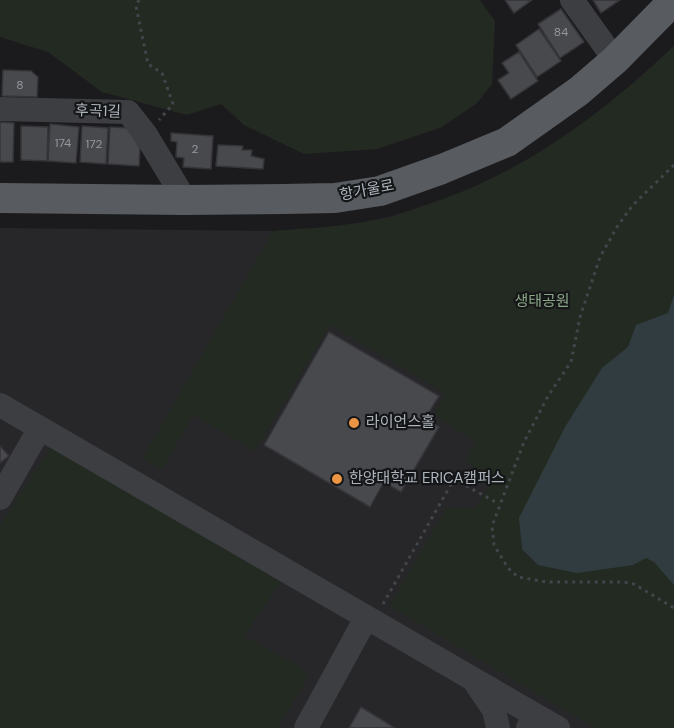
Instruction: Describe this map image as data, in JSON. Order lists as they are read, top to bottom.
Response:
{
  "streets": {
    "main road": ["항가울로"],
    "street": ["후곡1길"]
  },
  "crossings": [
    ["후곡1길", "항가울로"]
  ],
  "parks": ["생태공원"],
  "places": ["라이언스홀", "한양대학교 ERICA캠퍼스"],
  "house_numbers": [
    "84",
    "8",
    "174",
    "172",
    "2"
  ]
}
